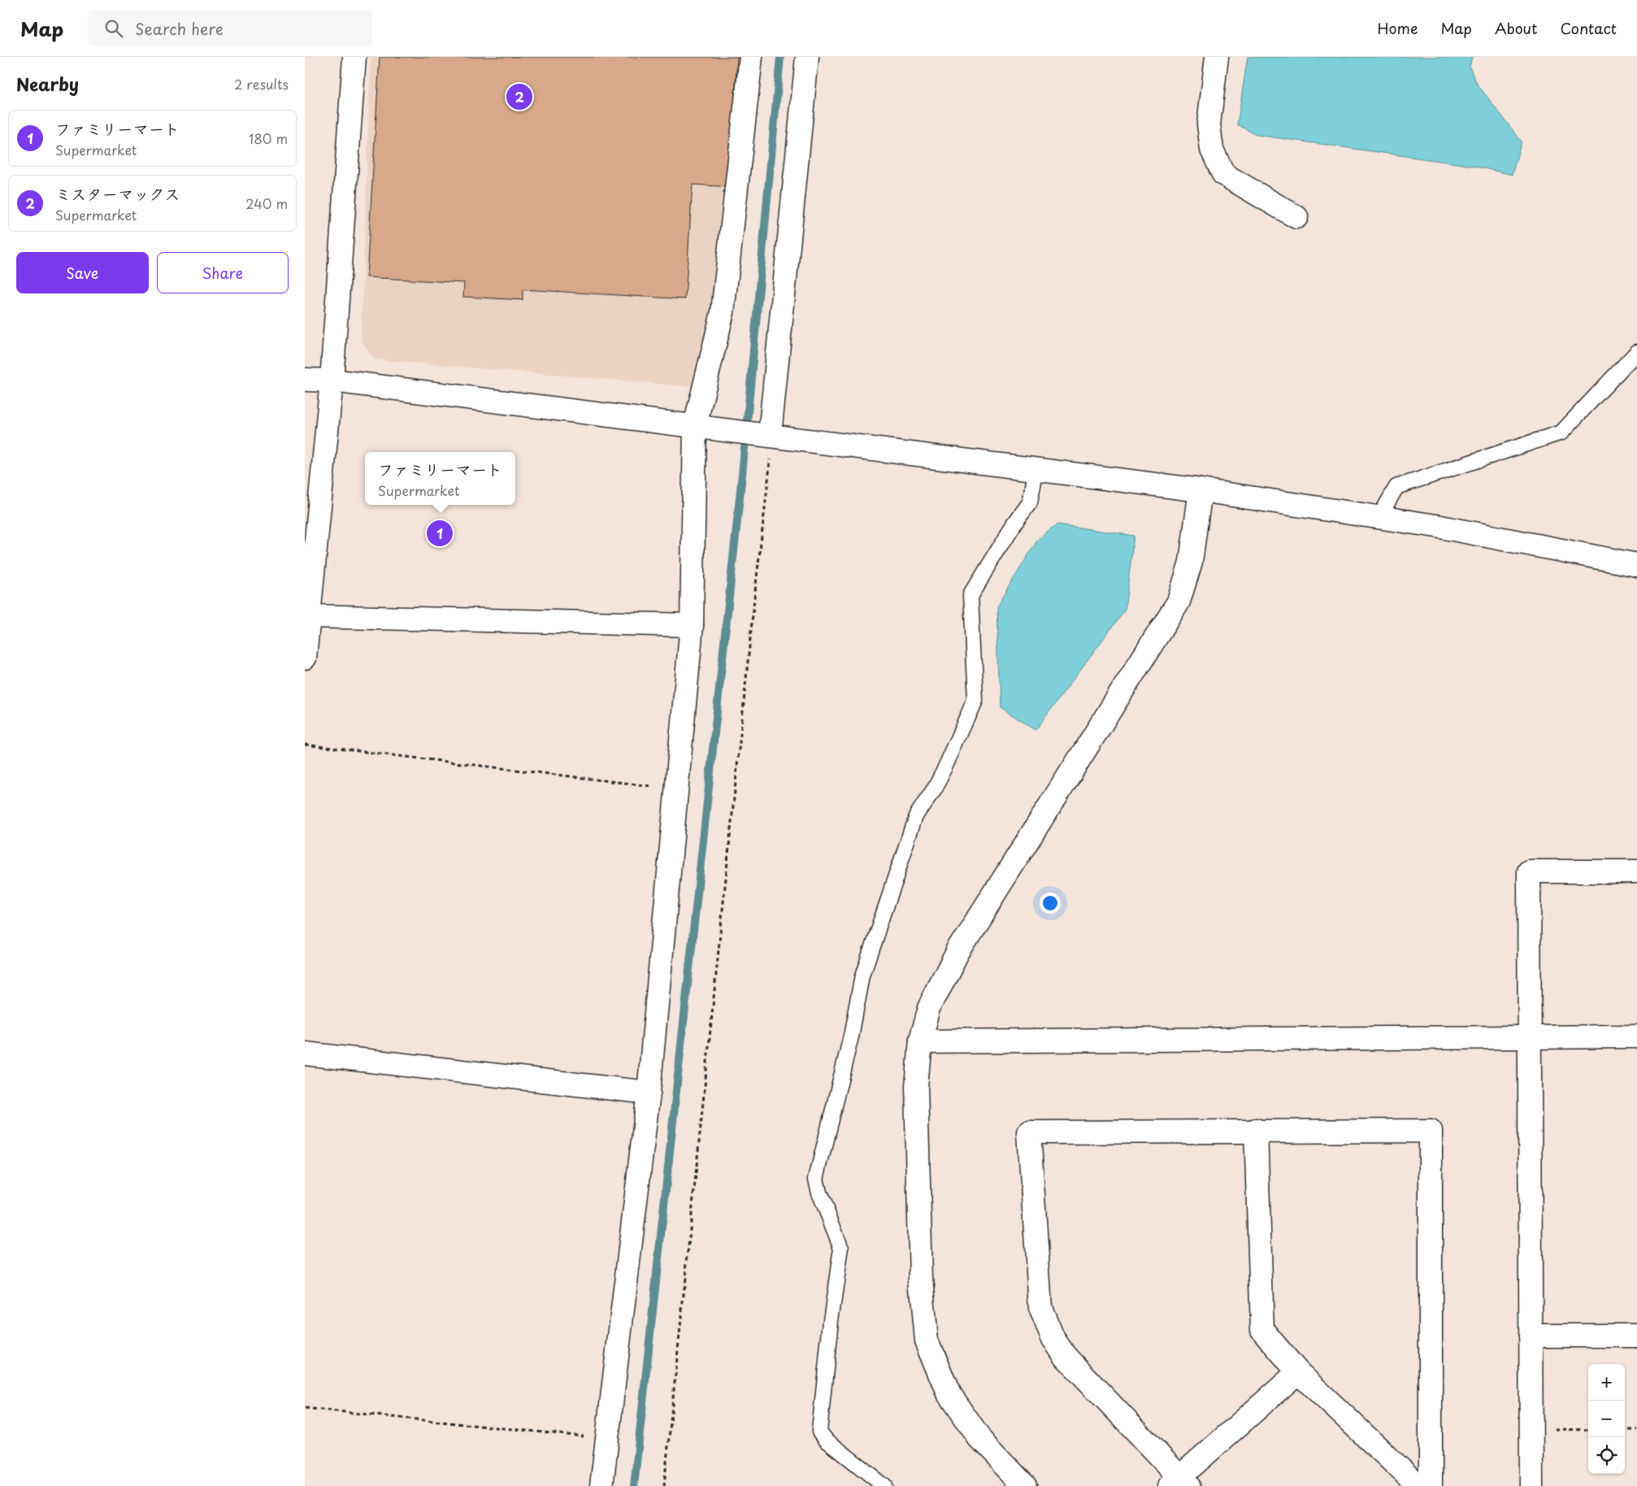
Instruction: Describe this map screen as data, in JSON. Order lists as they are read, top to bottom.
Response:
{
  "page": {
    "header": "Map",
    "search": "Search here",
    "nav": [
      "Home",
      "Map",
      "About",
      "Contact"
    ],
    "heading": ["Nearby", "2 results"],
    "pins": ["2", "1"],
    "list": [
      {
        "mark": "1",
        "name": "ファミリーマート",
        "note": "Supermarket",
        "value": "180 m"
      },
      {
        "mark": "2",
        "name": "ミスターマックス",
        "note": "Supermarket",
        "value": "240 m"
      }
    ],
    "buttons": ["Save", "Share"],
    "popup": ["ファミリーマート", "Supermarket"],
    "map_buttons": ["+", "−"]
  }
}
